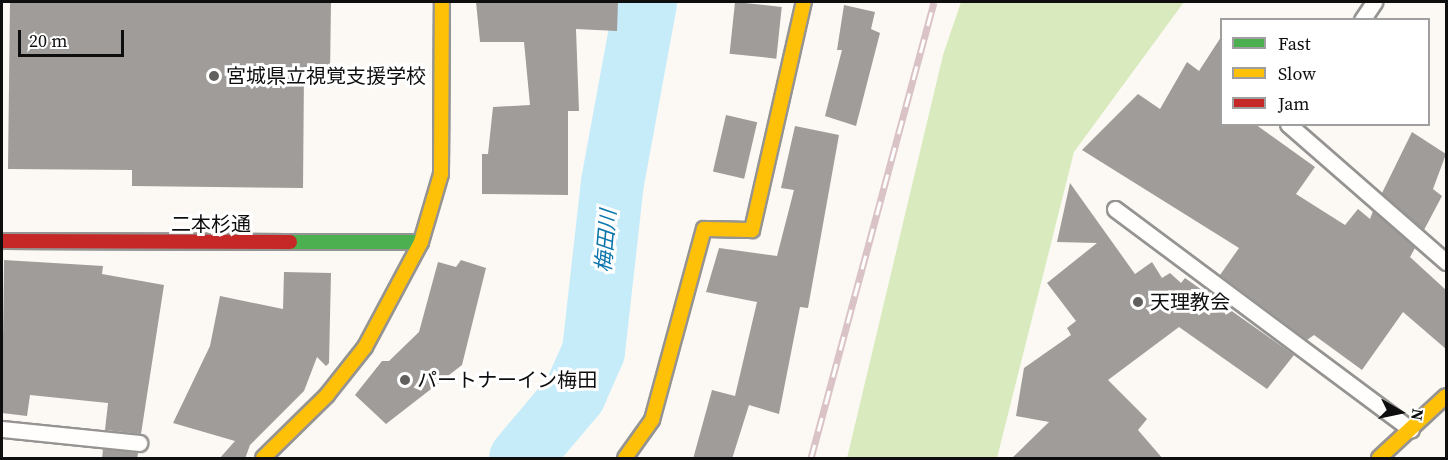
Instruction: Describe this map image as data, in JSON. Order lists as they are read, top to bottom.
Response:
{
  "streets": {
    "street": ["二本杉通"]
  },
  "water": ["梅田川"],
  "places": ["宮城県立視覚支援学校", "天理教会", "パートナーイン梅田"],
  "legend": ["Fast", "Slow", "Jam"],
  "scale_bar": "20 m",
  "north": "right"
}
